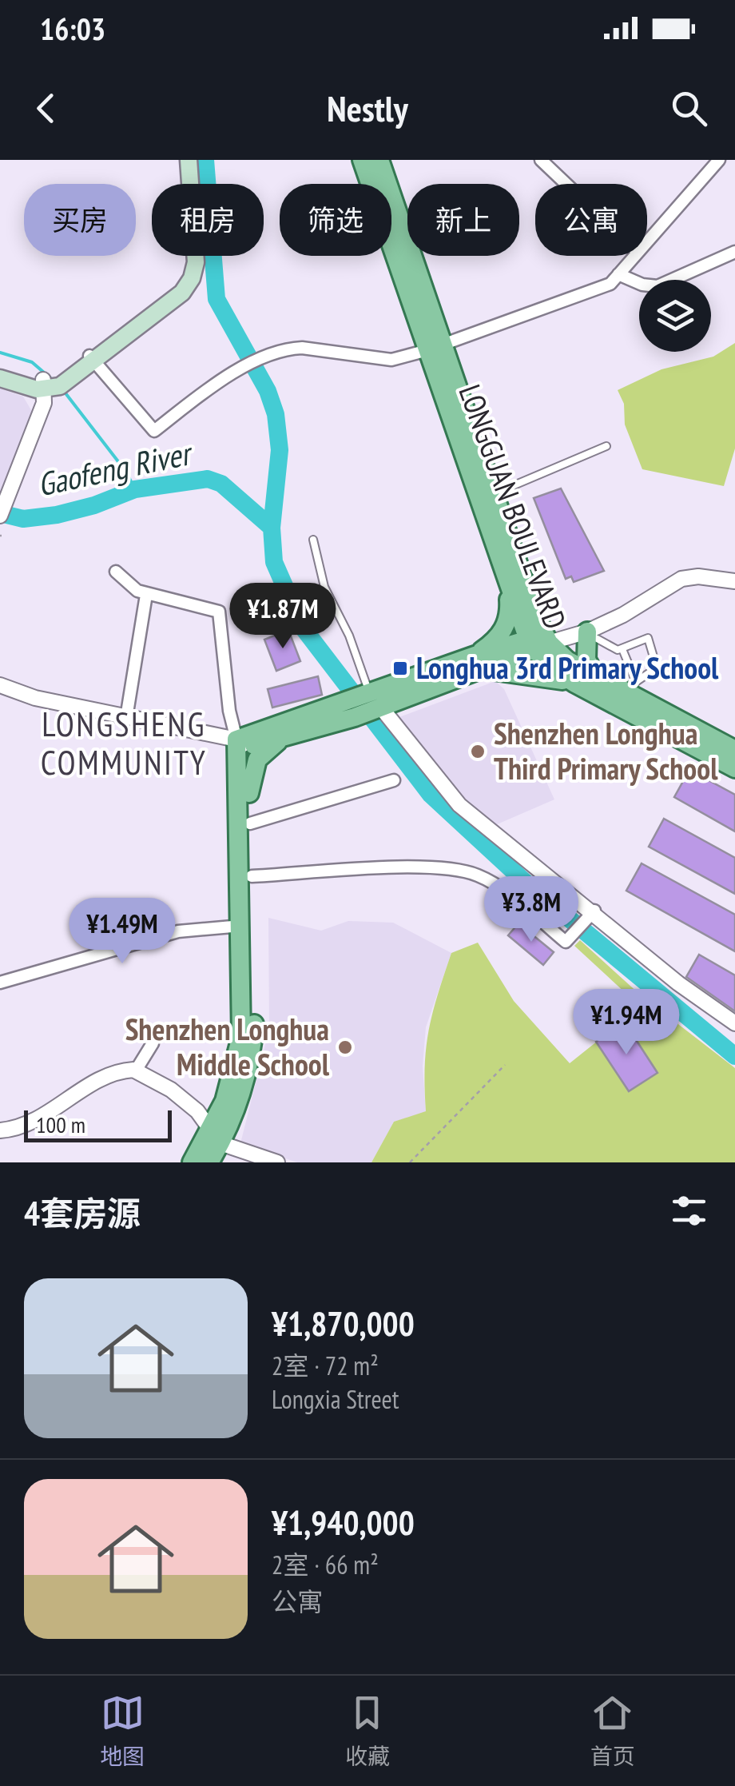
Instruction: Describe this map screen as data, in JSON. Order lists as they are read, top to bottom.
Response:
{
  "streets": {
    "main road": ["LONGGUAN BOULEVARD"]
  },
  "districts": ["LONGSHENG COMMUNITY"],
  "water": ["Gaofeng River"],
  "places": {
    "transit": ["Longhua 3rd Primary School"],
    "other": ["Shenzhen Longhua Third Primary School", "Shenzhen Longhua Middle School"]
  },
  "scale_bar": "100 m",
  "page": {
    "status": "16:03",
    "header": "Nestly",
    "chip": [
      "买房",
      "租房",
      "筛选",
      "新上",
      "公寓"
    ],
    "price": [
      "¥1.87M",
      "¥3.8M",
      "¥1.49M",
      "¥1.94M"
    ],
    "scale": "100 m",
    "heading": "4套房源",
    "list": [
      {
        "name": "¥1,870,000",
        "note": "2室 · 72 m² · Longxia Street"
      },
      {
        "name": "¥1,940,000",
        "note": "2室 · 66 m² · 公寓"
      }
    ],
    "tabs": ["地图", "收藏", "首页"]
  }
}
